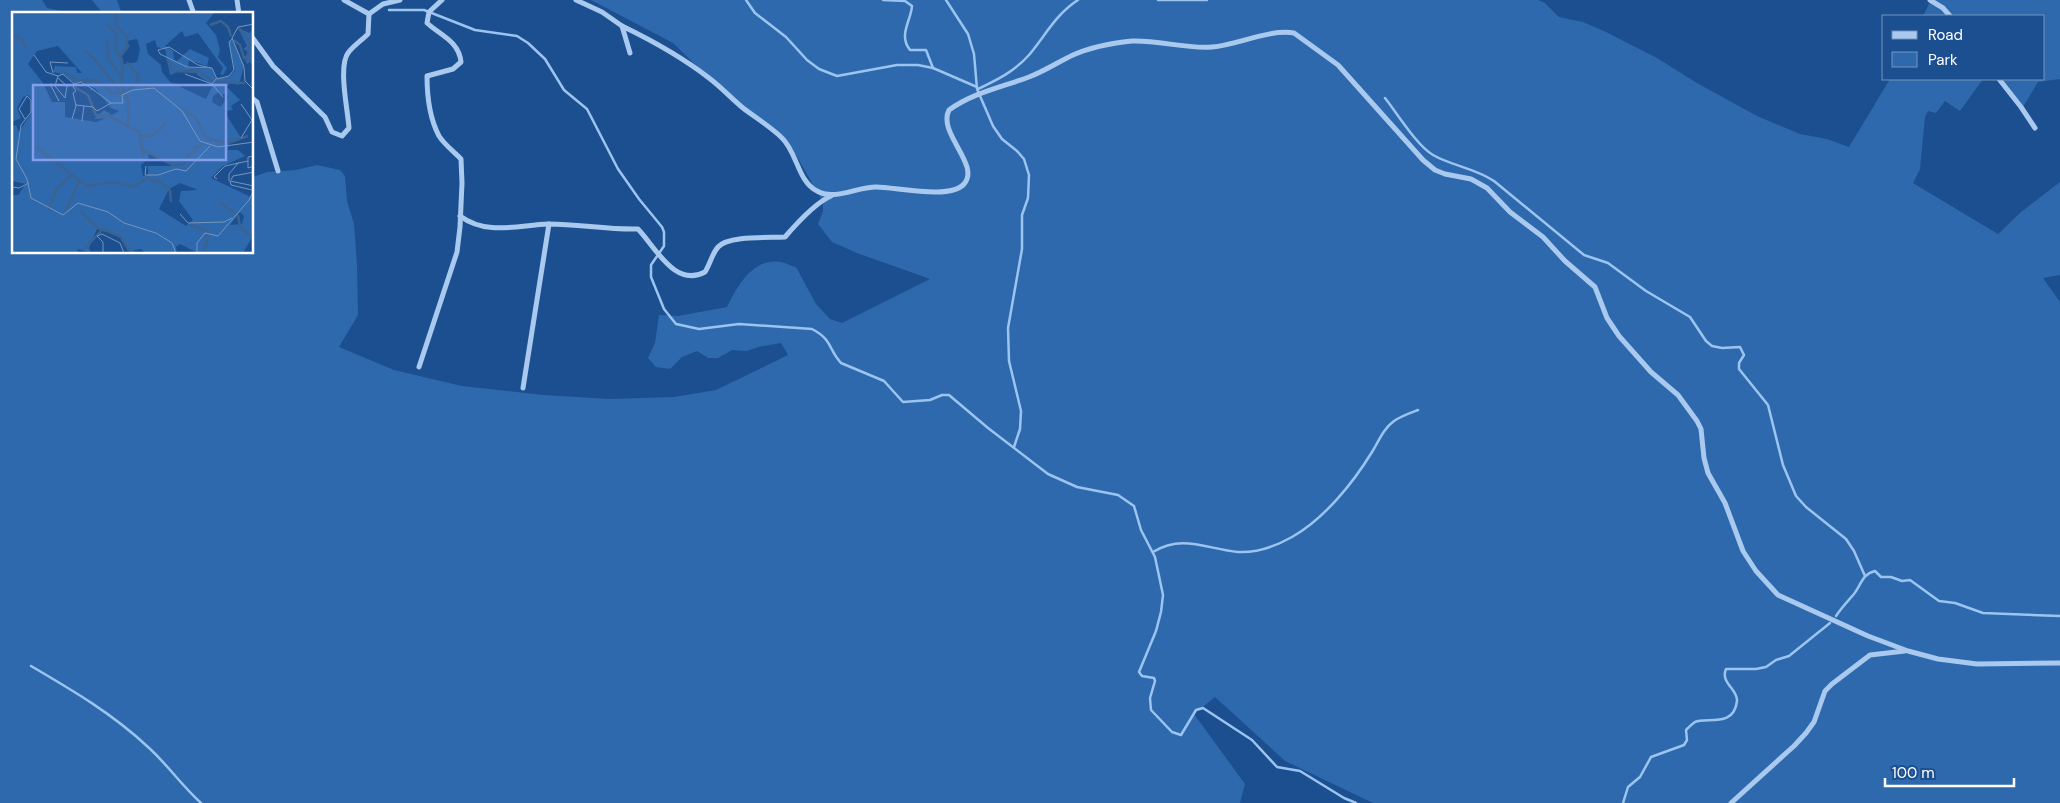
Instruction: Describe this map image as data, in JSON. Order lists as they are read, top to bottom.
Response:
{
  "legend": ["Road", "Park"],
  "scale_bar": "100 m"
}
